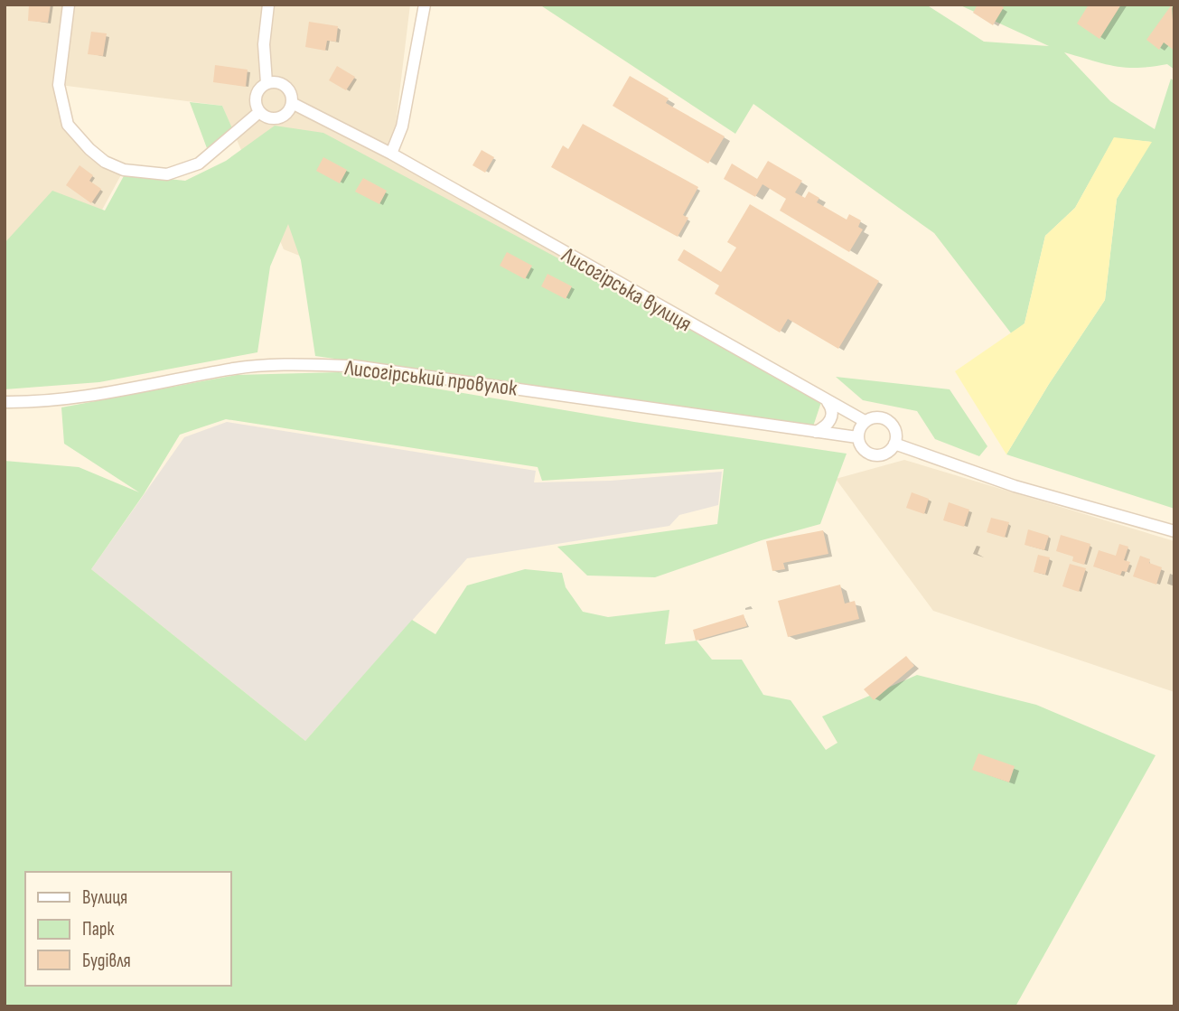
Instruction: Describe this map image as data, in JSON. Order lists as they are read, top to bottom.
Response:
{
  "streets": {
    "street": ["Лисогірська вулиця", "Лисогірський провулок"]
  },
  "crossings": [
    ["Лисогірська вулиця", "Лисогірський провулок"]
  ],
  "legend": ["Вулиця", "Парк", "Будівля"]
}
